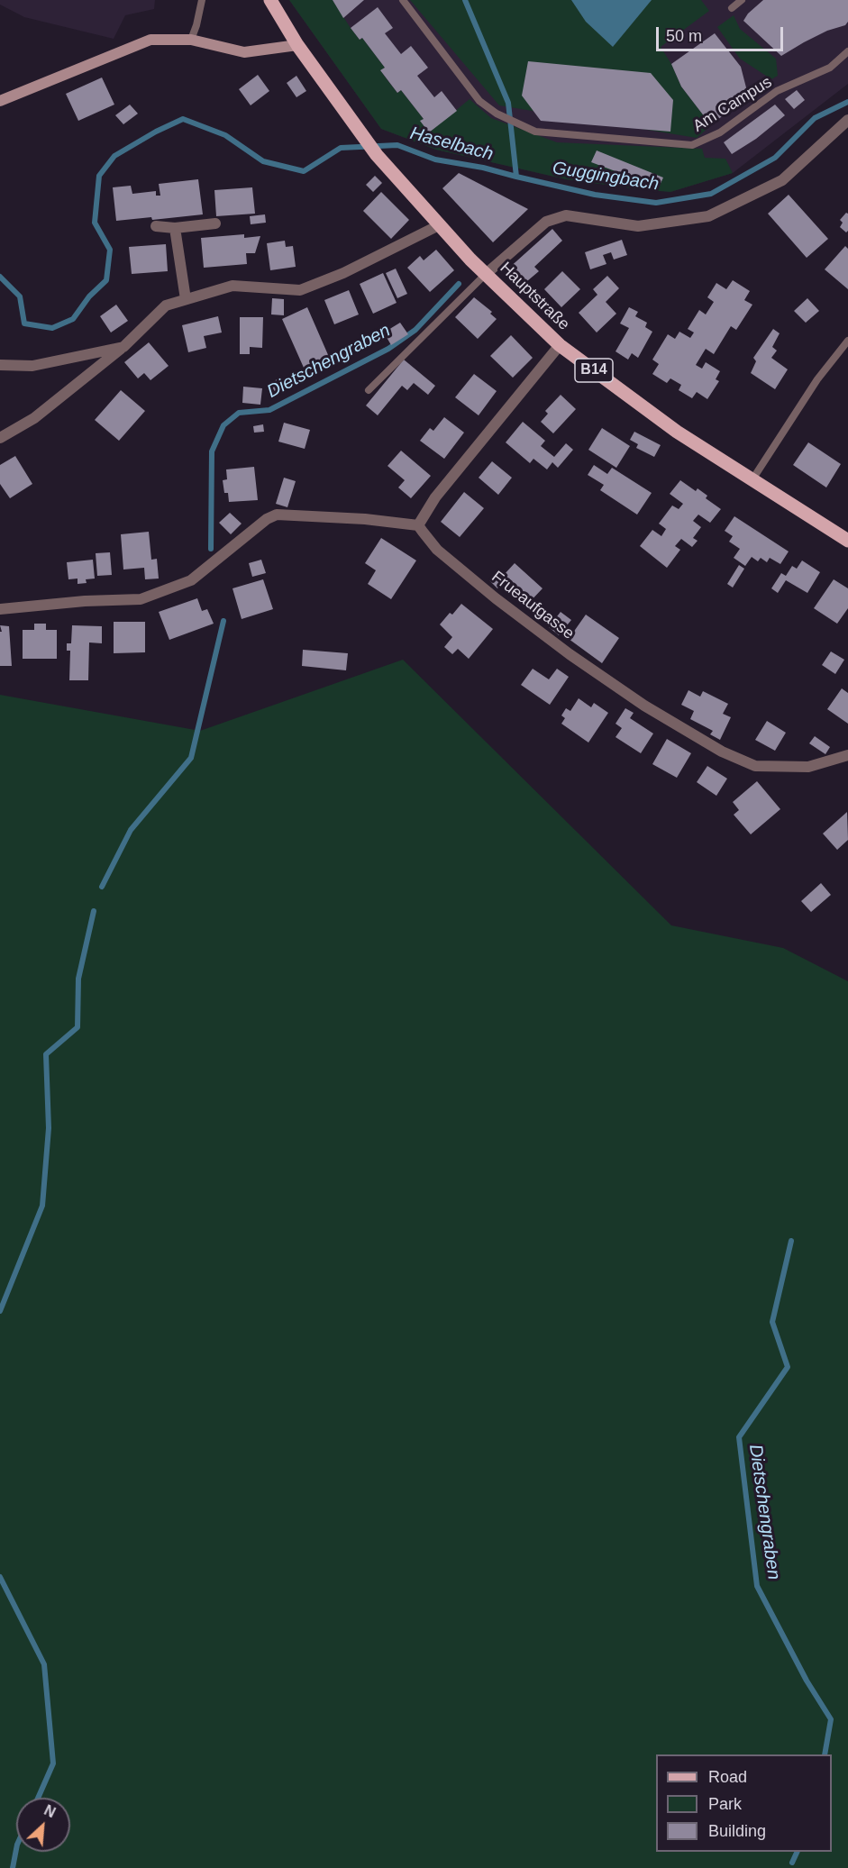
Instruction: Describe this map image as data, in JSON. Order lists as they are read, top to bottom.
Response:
{
  "streets": {
    "main road": ["Hauptstraße", "B14"],
    "street": ["Frueaufgasse"],
    "lane": ["Am Campus"]
  },
  "water": ["Haselbach", "Guggingbach", "Dietschengraben"],
  "legend": ["Road", "Park", "Building"],
  "scale_bar": "50 m",
  "north": "top right"
}
